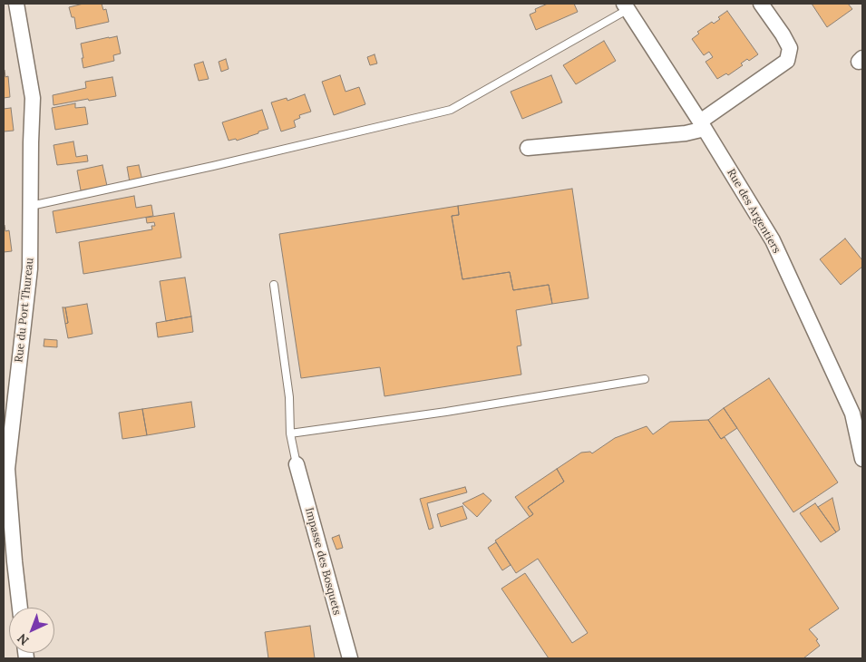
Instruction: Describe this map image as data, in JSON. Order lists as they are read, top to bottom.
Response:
{
  "streets": {
    "street": ["Rue des Argentiers", "Rue du Port Thureau", "Impasse des Bosquets"]
  },
  "north": "bottom left"
}
